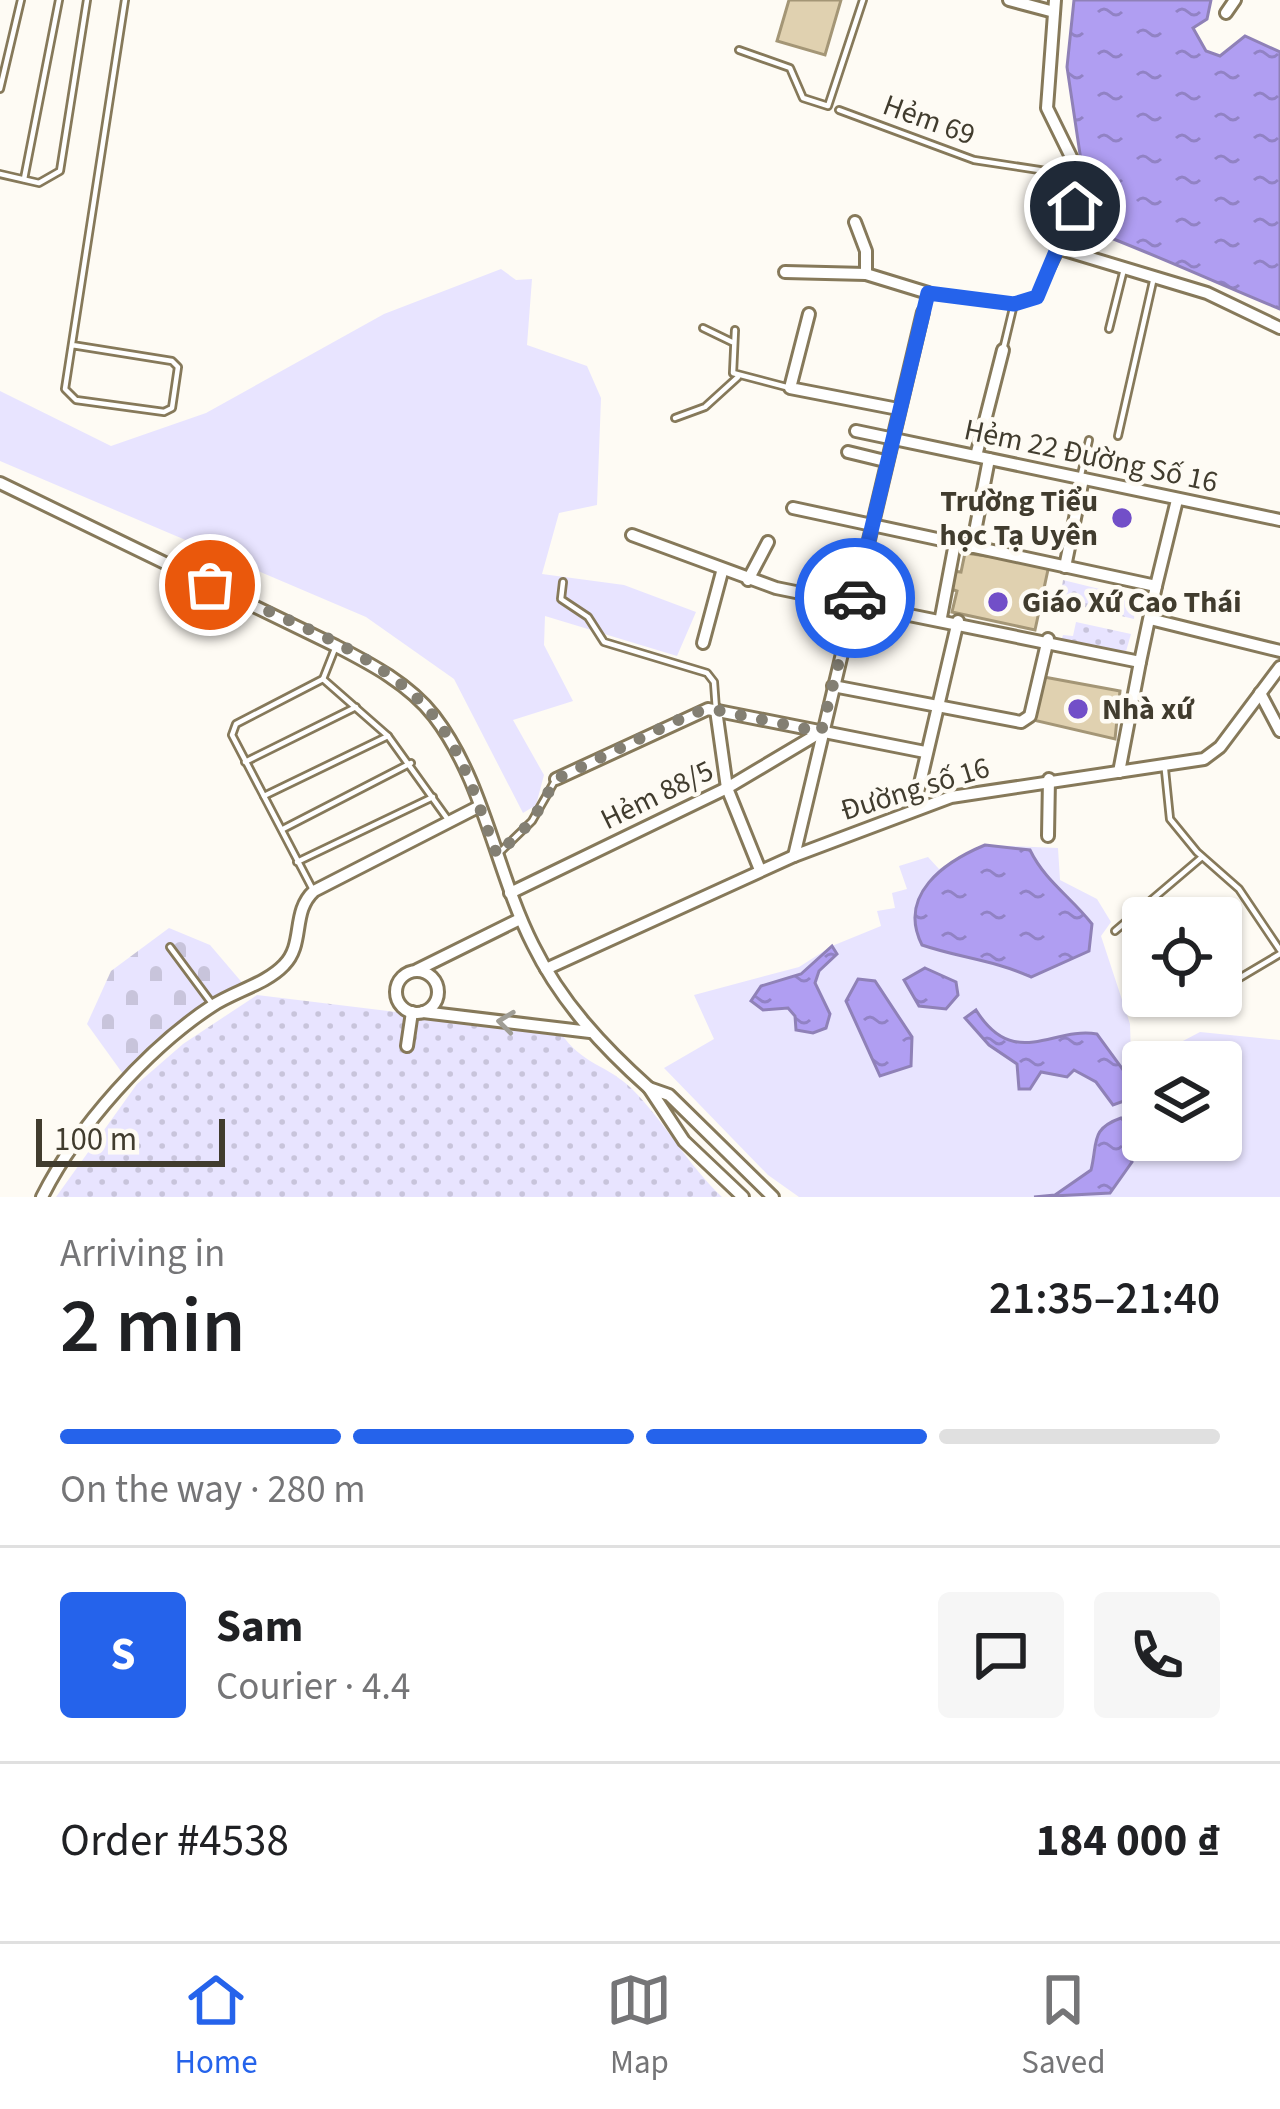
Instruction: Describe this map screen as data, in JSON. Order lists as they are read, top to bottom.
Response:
{
  "streets": {
    "street": ["Hẻm 22 Đường Số 16", "Đường số 16", "Hẻm 88/5"],
    "lane": ["Hẻm 69"]
  },
  "places": ["Trường Tiểu học Tạ Uyên", "Giáo Xứ Cao Thái", "Nhà xứ"],
  "scale_bar": "100 m",
  "page": {
    "scale": "100 m",
    "heading": ["2 min", "Arriving in", "21:35–21:40"],
    "panel": [
      "Sam",
      "Courier · 4.4",
      "Order #4538",
      "184 000 ₫"
    ],
    "bar": "On the way · 280 m",
    "round": "S",
    "tabs": ["Home", "Map", "Saved"]
  }
}
